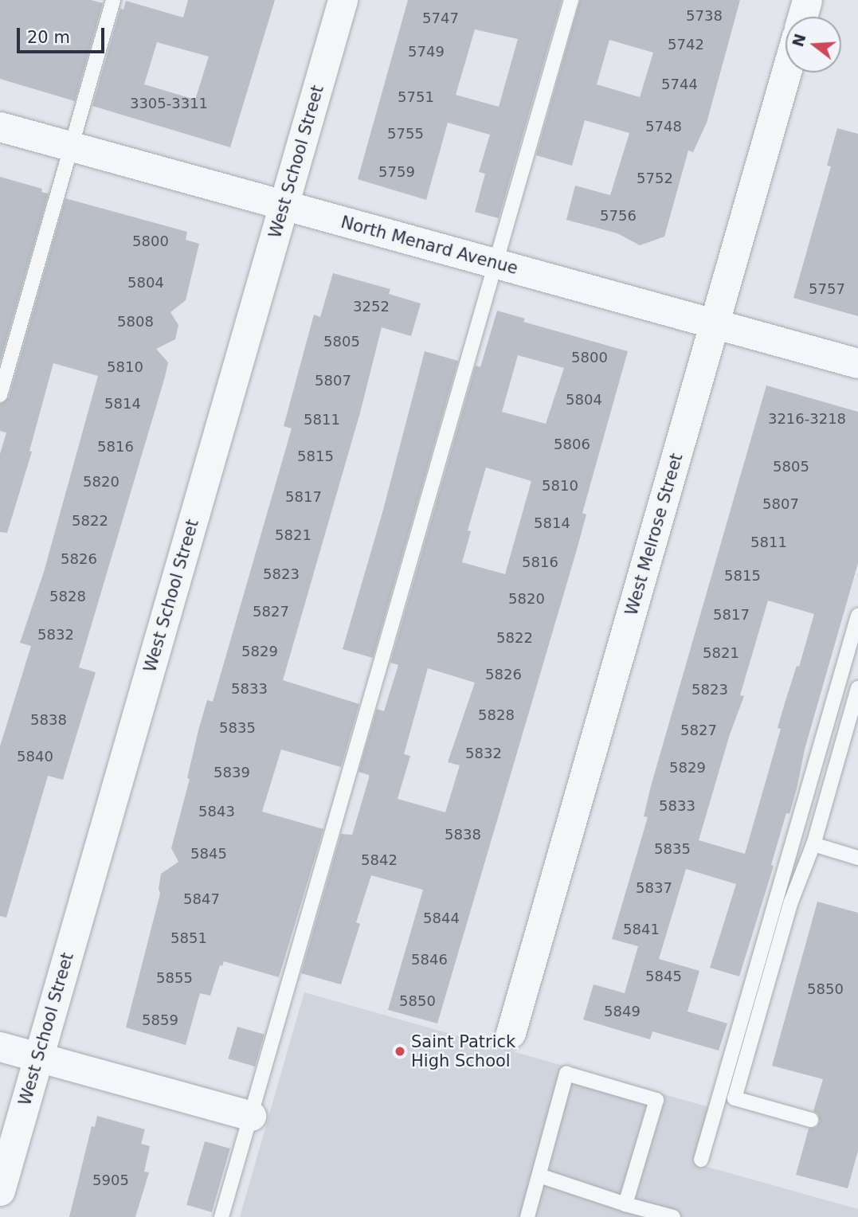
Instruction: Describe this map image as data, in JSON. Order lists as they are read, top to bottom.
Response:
{
  "streets": {
    "street": ["West School Street", "North Menard Avenue", "West Melrose Street"]
  },
  "crossings": [
    ["West School Street", "North Menard Avenue"],
    ["North Menard Avenue", "West Melrose Street"]
  ],
  "places": ["Saint Patrick High School"],
  "house_numbers": [
    "5738",
    "5747",
    "5742",
    "5749",
    "5744",
    "5751",
    "3305-3311",
    "5748",
    "5755",
    "5759",
    "5752",
    "5756",
    "5800",
    "5804",
    "5757",
    "3252",
    "5808",
    "5805",
    "5800",
    "5810",
    "5807",
    "5804",
    "5814",
    "3216-3218",
    "5811",
    "5806",
    "5816",
    "5815",
    "5805",
    "5820",
    "5810",
    "5817",
    "5807",
    "5822",
    "5814",
    "5821",
    "5811",
    "5826",
    "5816",
    "5823",
    "5815",
    "5828",
    "5820",
    "5827",
    "5817",
    "5832",
    "5822",
    "5829",
    "5821",
    "5826",
    "5833",
    "5823",
    "5828",
    "5838",
    "5835",
    "5827",
    "5832",
    "5840",
    "5829",
    "5839",
    "5833",
    "5843",
    "5838",
    "5835",
    "5845",
    "5842",
    "5837",
    "5847",
    "5844",
    "5841",
    "5851",
    "5846",
    "5845",
    "5855",
    "5850",
    "5850",
    "5849",
    "5859",
    "5905"
  ],
  "scale_bar": "20 m",
  "north": "left"
}
